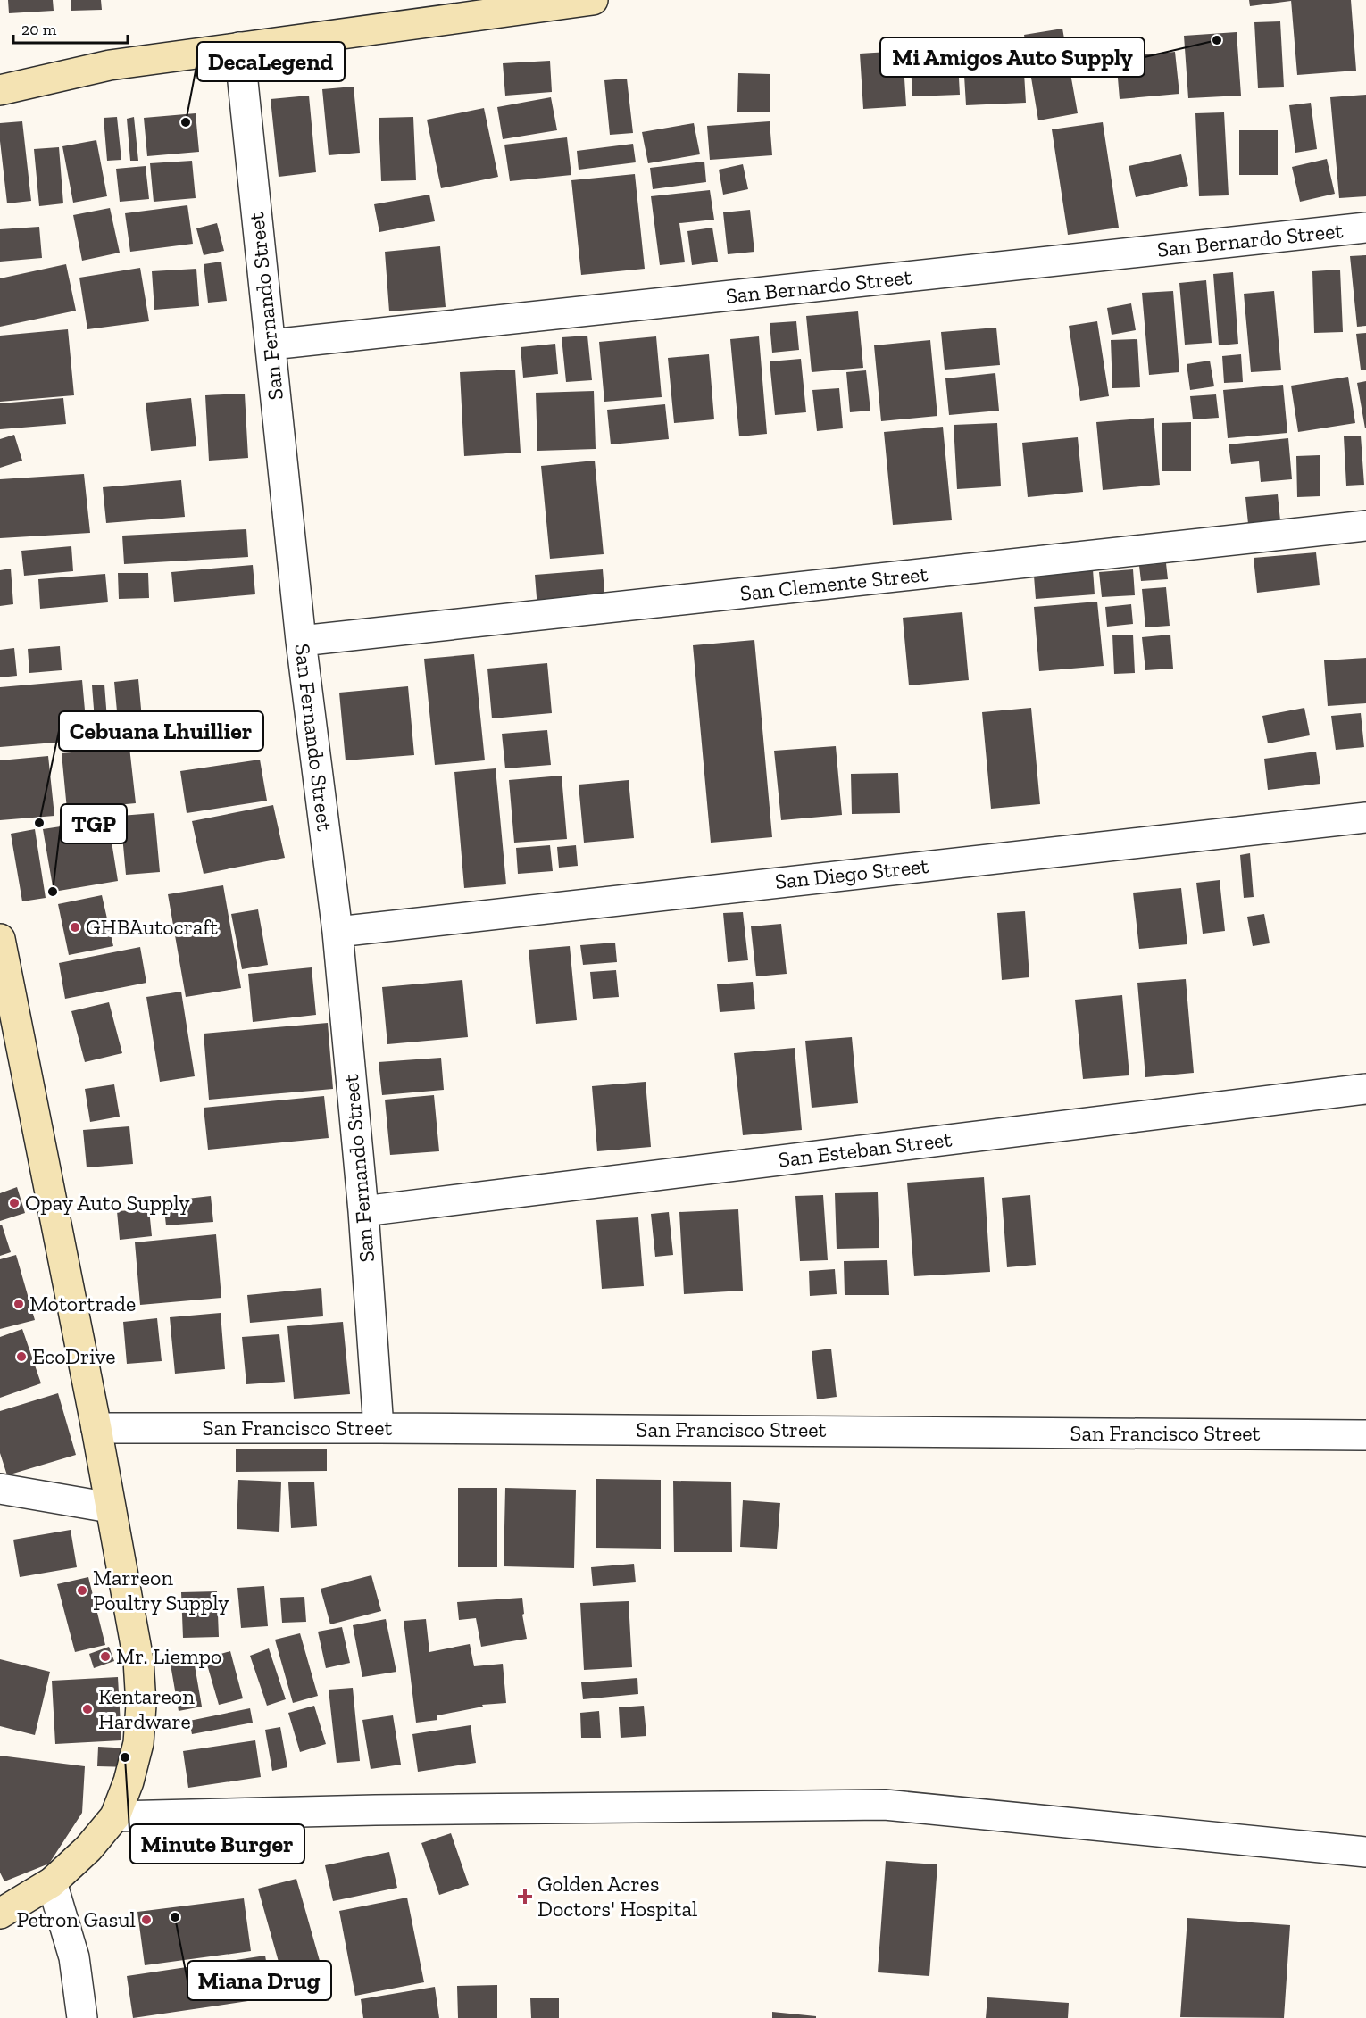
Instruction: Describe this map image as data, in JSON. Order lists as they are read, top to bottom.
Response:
{
  "streets": {
    "street": [
      "San Bernardo Street",
      "San Fernando Street",
      "San Clemente Street",
      "San Diego Street",
      "San Esteban Street",
      "San Francisco Street"
    ]
  },
  "crossings": [
    ["San Bernardo Street", "San Fernando Street"],
    ["San Fernando Street", "San Clemente Street"],
    ["San Fernando Street", "San Diego Street"],
    ["San Fernando Street", "San Esteban Street"],
    ["San Fernando Street", "San Francisco Street"]
  ],
  "places": {
    "other": [
      "Mi Amigos Auto Supply",
      "DecaLegend",
      "Cebuana Lhuillier",
      "TGP",
      "GHBAutocraft",
      "Opay Auto Supply",
      "Motortrade",
      "EcoDrive",
      "Marreon Poultry Supply",
      "Mr. Liempo",
      "Kentareon Hardware",
      "Minute Burger",
      "Miana Drug",
      "Petron Gasul"
    ],
    "health": ["Golden Acres Doctors' Hospital"]
  },
  "scale_bar": "20 m"
}
